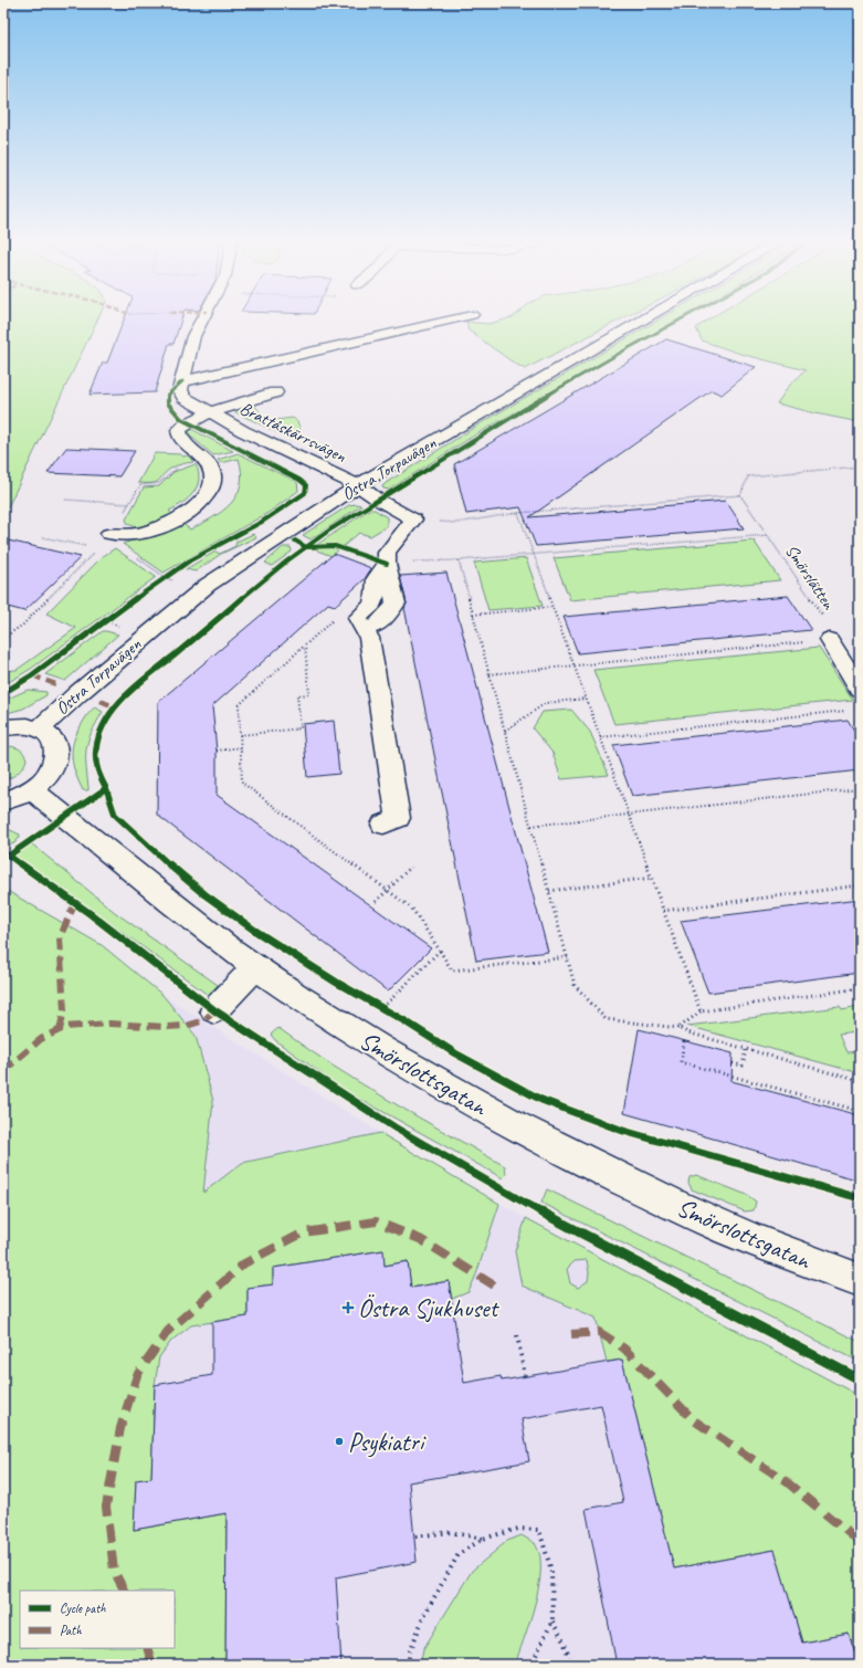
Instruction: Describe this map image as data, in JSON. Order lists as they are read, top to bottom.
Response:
{
  "streets": {
    "street": ["Brattåskärrsvägen", "Östra Torpavägen", "Smörslottsgatan"],
    "path": ["Smörslätten"]
  },
  "crossings": [
    ["Brattåskärrsvägen", "Östra Torpavägen"]
  ],
  "places": {
    "health": ["Östra Sjukhuset"],
    "other": ["Psykiatri"]
  },
  "legend": ["Cycle path", "Path"]
}
